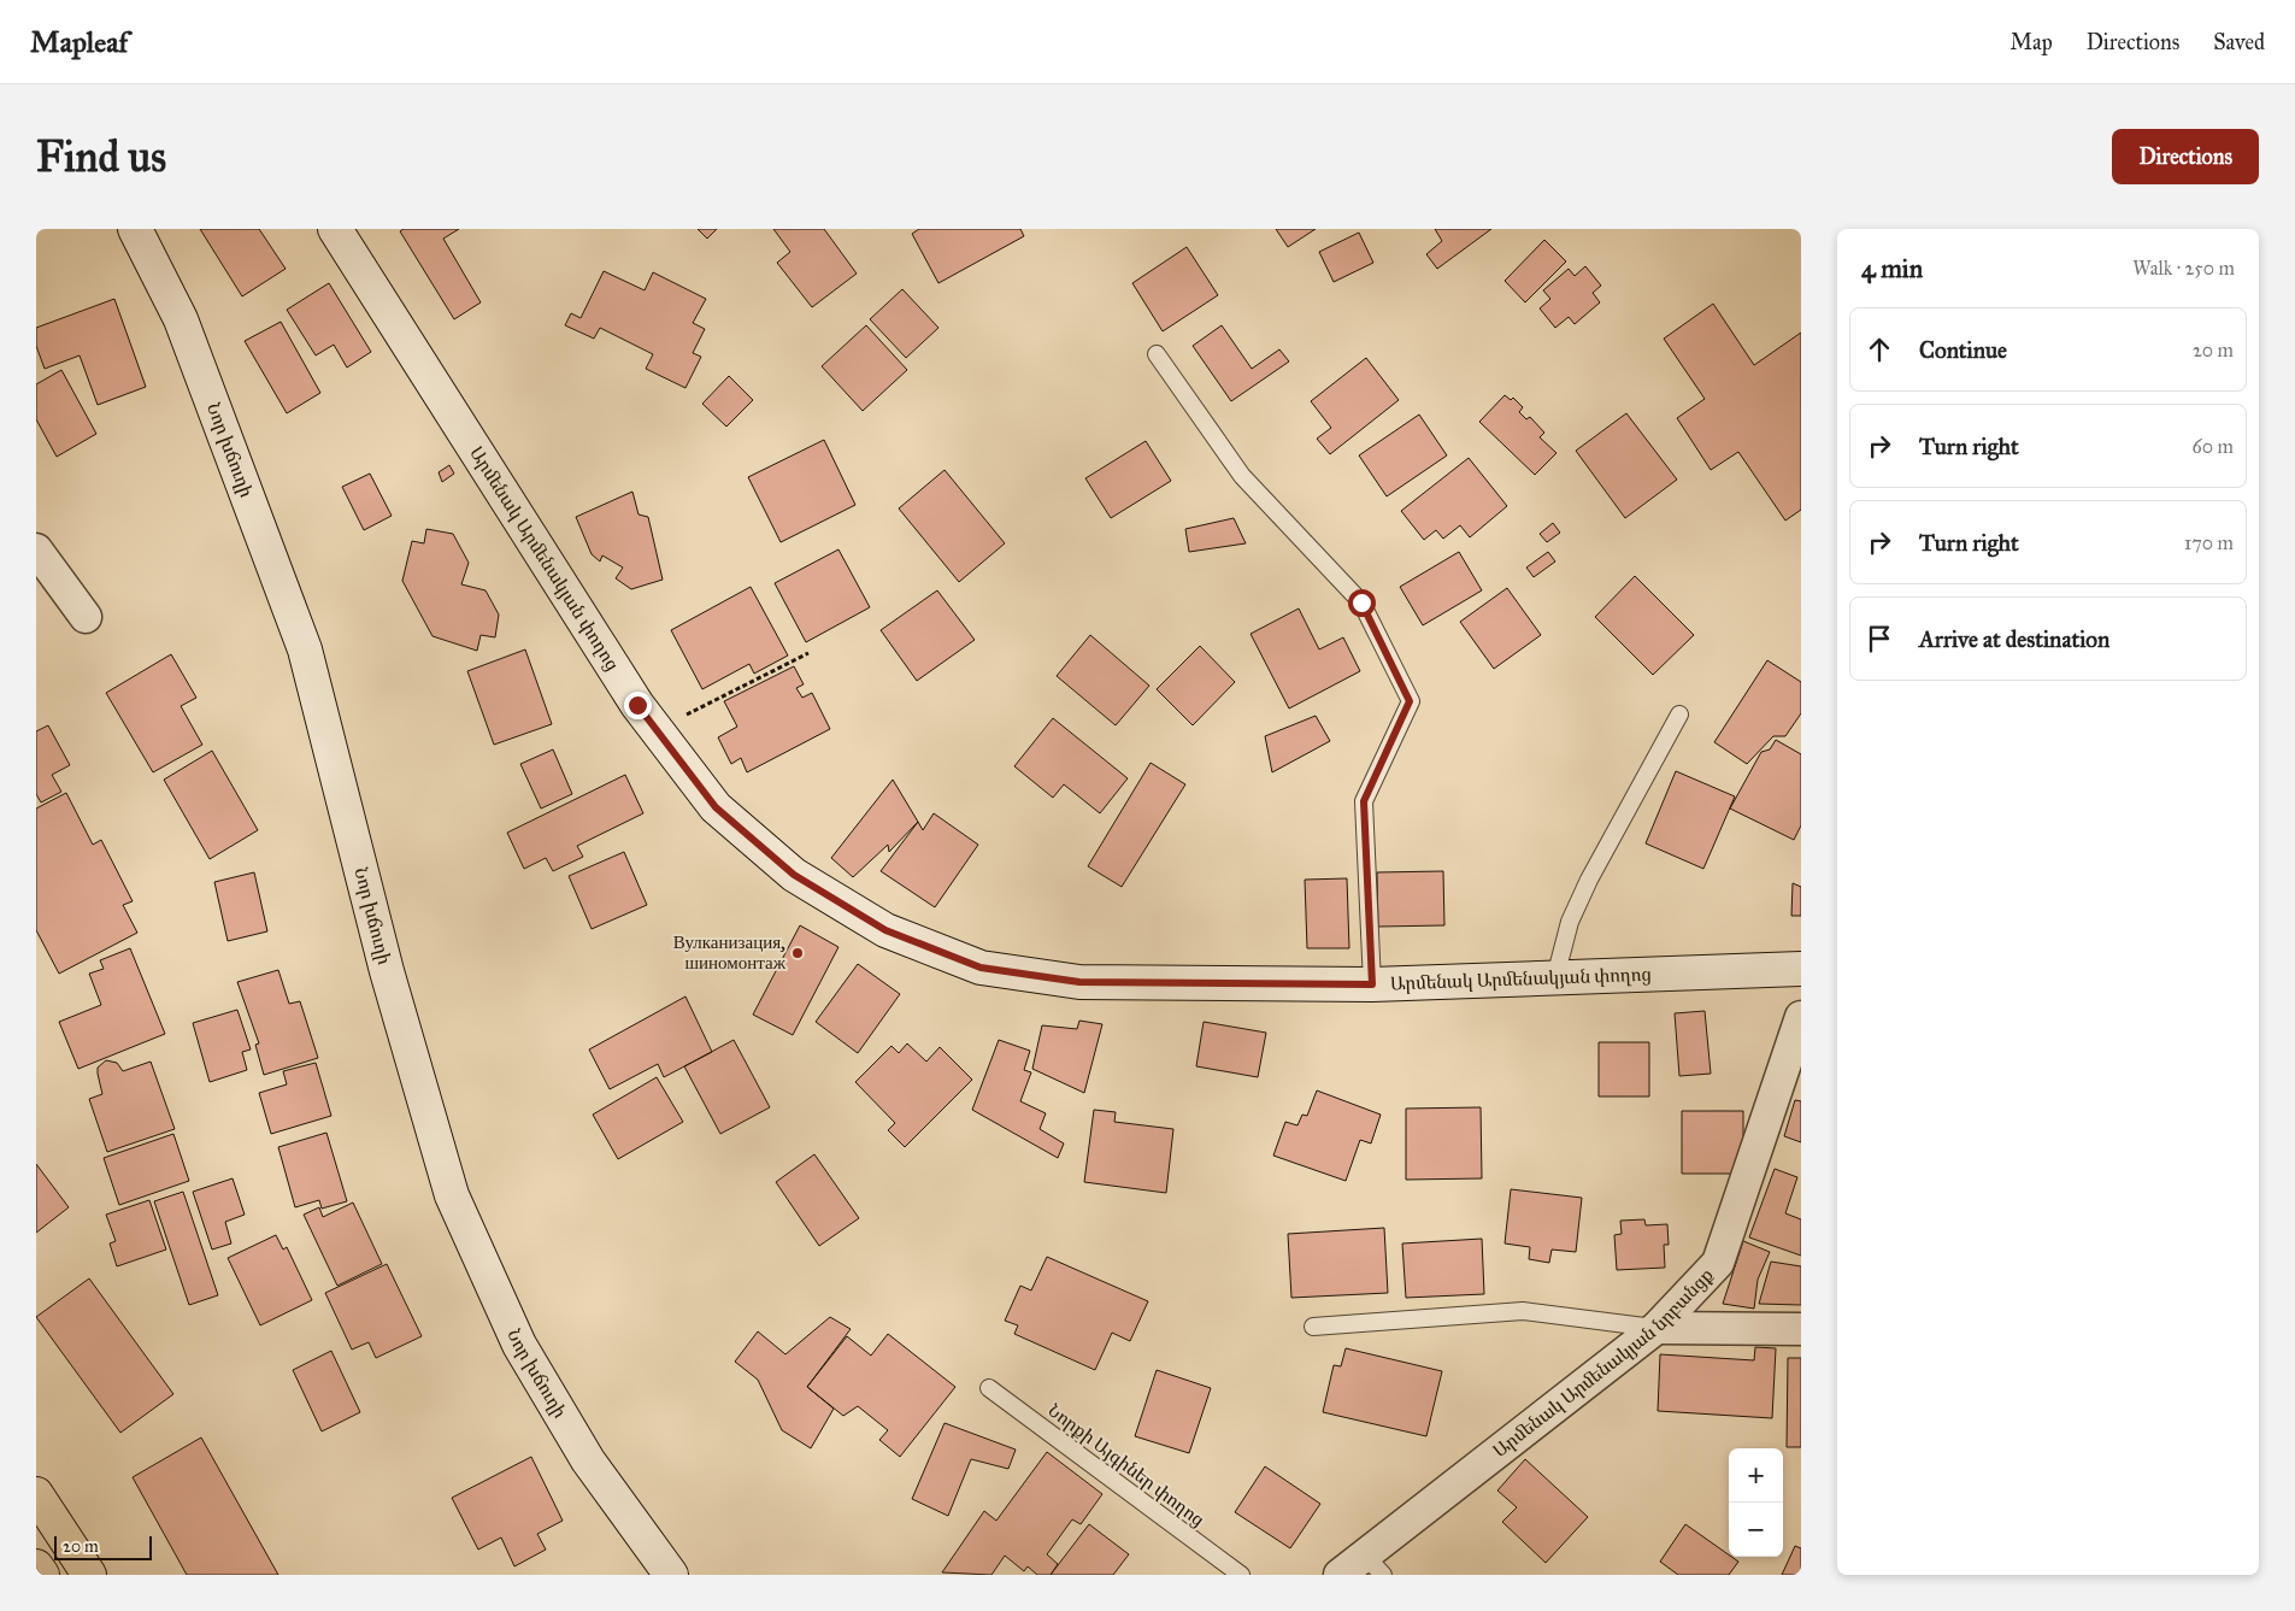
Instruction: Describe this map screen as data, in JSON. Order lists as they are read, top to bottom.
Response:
{
  "streets": {
    "main road": ["Նոր խճուղի", "Արմենակ Արմենակյան փողոց"],
    "street": ["Արմենակ Արմենակյան նրբանցք"],
    "lane": ["Նորքի Այգիներ փողոց"]
  },
  "places": ["Вулканизация, шиномонтаж"],
  "scale_bar": "20 m",
  "page": {
    "header": "Mapleaf",
    "nav": ["Map", "Directions", "Saved"],
    "buttons": "Directions",
    "title": "Find us",
    "heading": ["4 min", "Walk · 250 m"],
    "list": [
      ["Continue", "20 m"],
      ["Turn right", "60 m"],
      ["Turn right", "170 m"],
      "Arrive at destination"
    ],
    "map_buttons": ["+", "−"],
    "scale": "20 m"
  }
}
